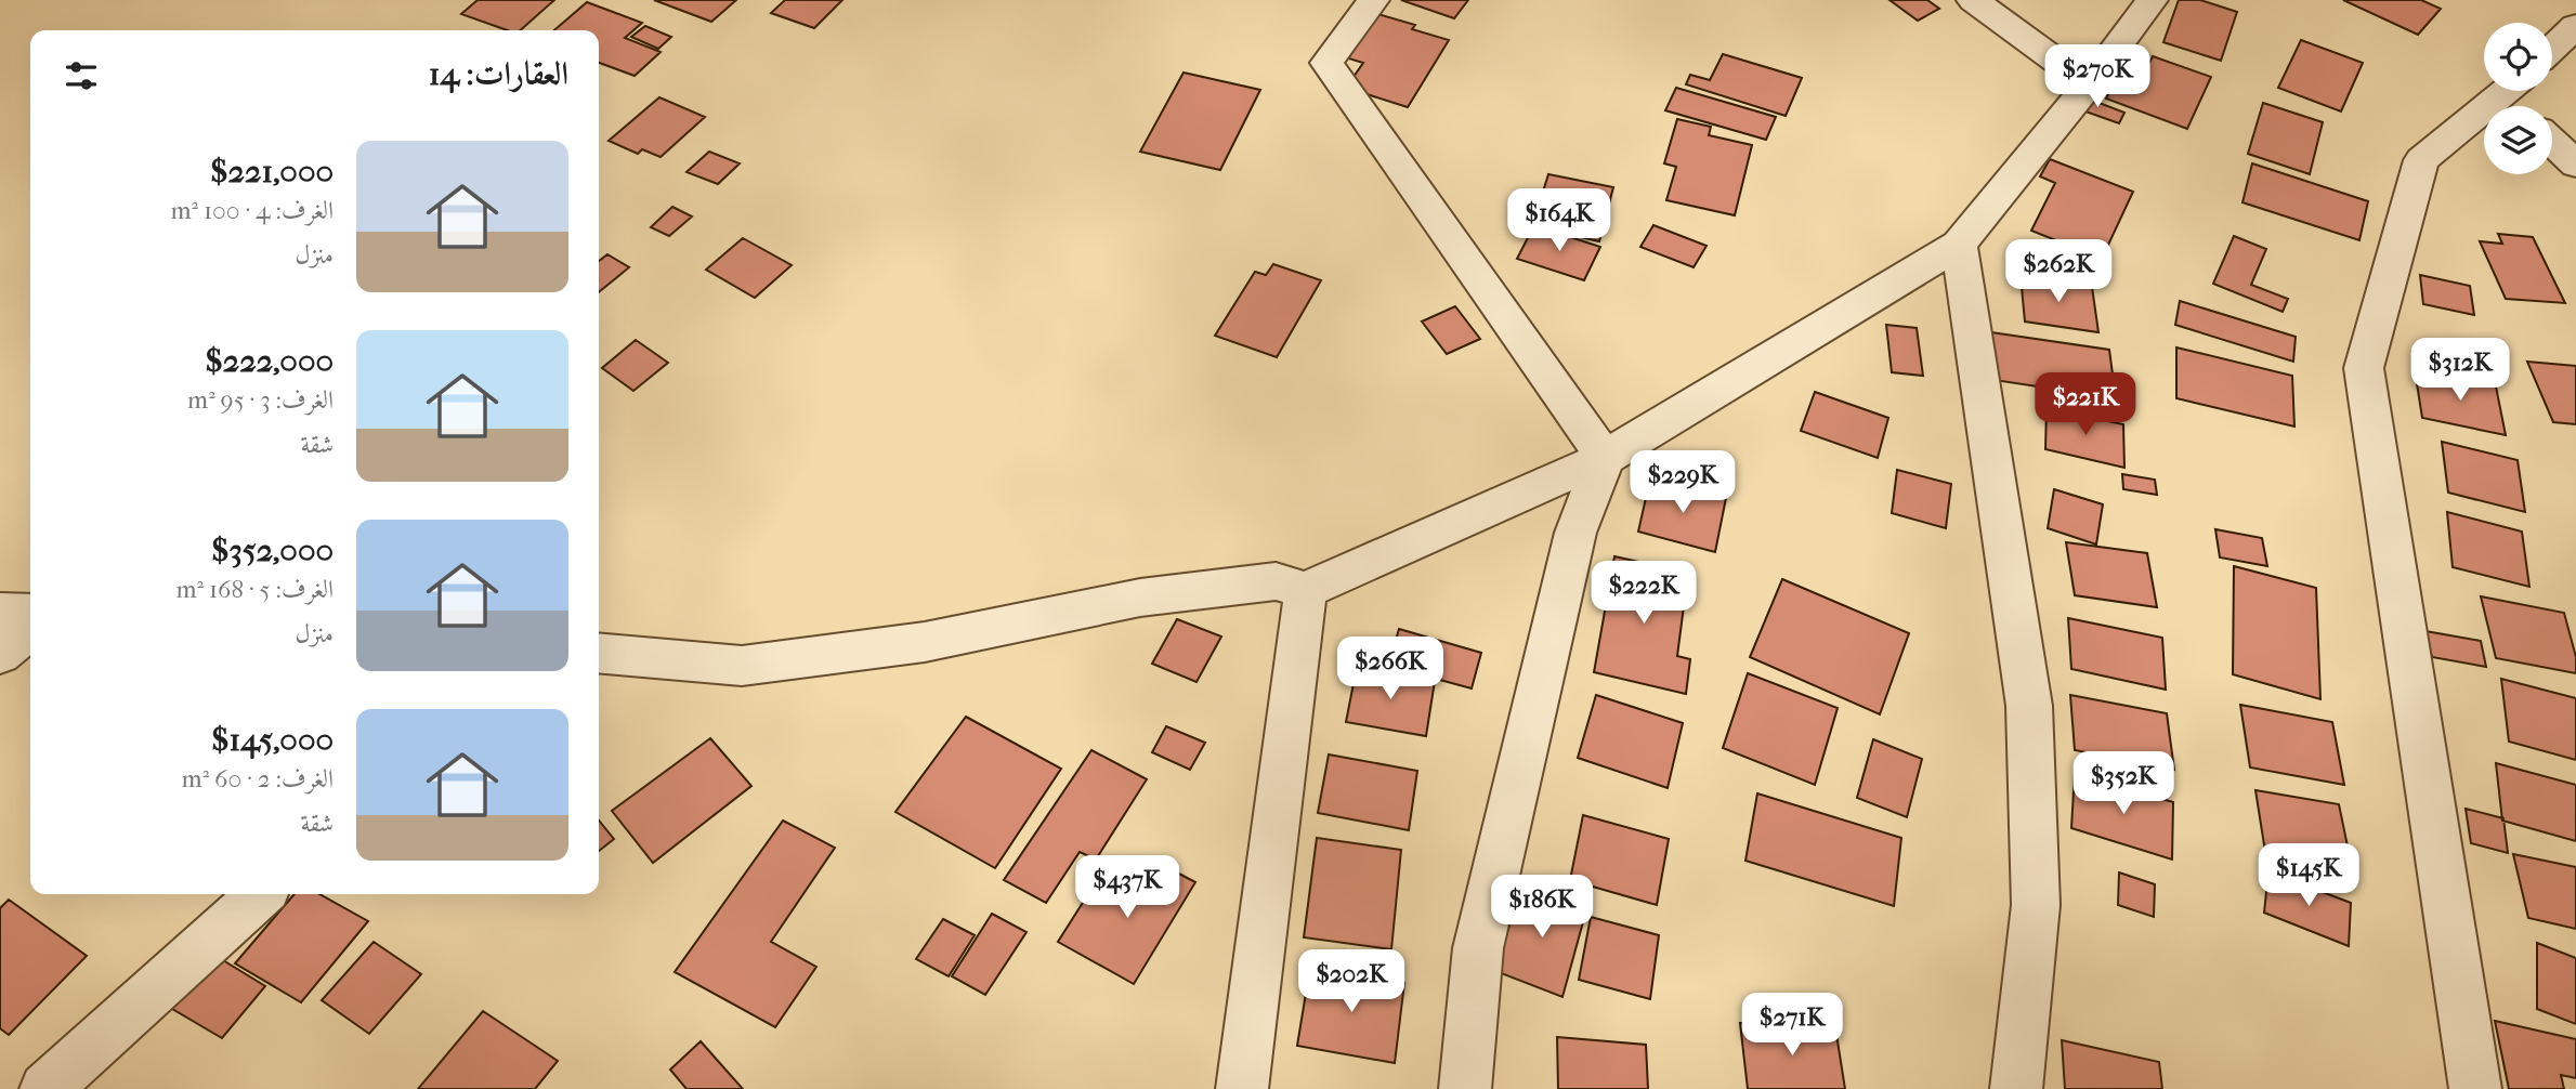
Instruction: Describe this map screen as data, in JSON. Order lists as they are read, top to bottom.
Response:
{
  "page": {
    "heading": "العقارات: 14",
    "price": [
      "$270K",
      "$164K",
      "$262K",
      "$312K",
      "$221K",
      "$229K",
      "$222K",
      "$266K",
      "$352K",
      "$145K",
      "$437K",
      "$186K",
      "$202K",
      "$271K"
    ],
    "list": [
      {
        "name": "$221,000",
        "note": "الغرف: 4 · 100 m² · منزل"
      },
      {
        "name": "$222,000",
        "note": "الغرف: 3 · 95 m² · شقة"
      },
      {
        "name": "$352,000",
        "note": "الغرف: 5 · 168 m² · منزل"
      },
      {
        "name": "$145,000",
        "note": "الغرف: 2 · 60 m² · شقة"
      }
    ]
  }
}
